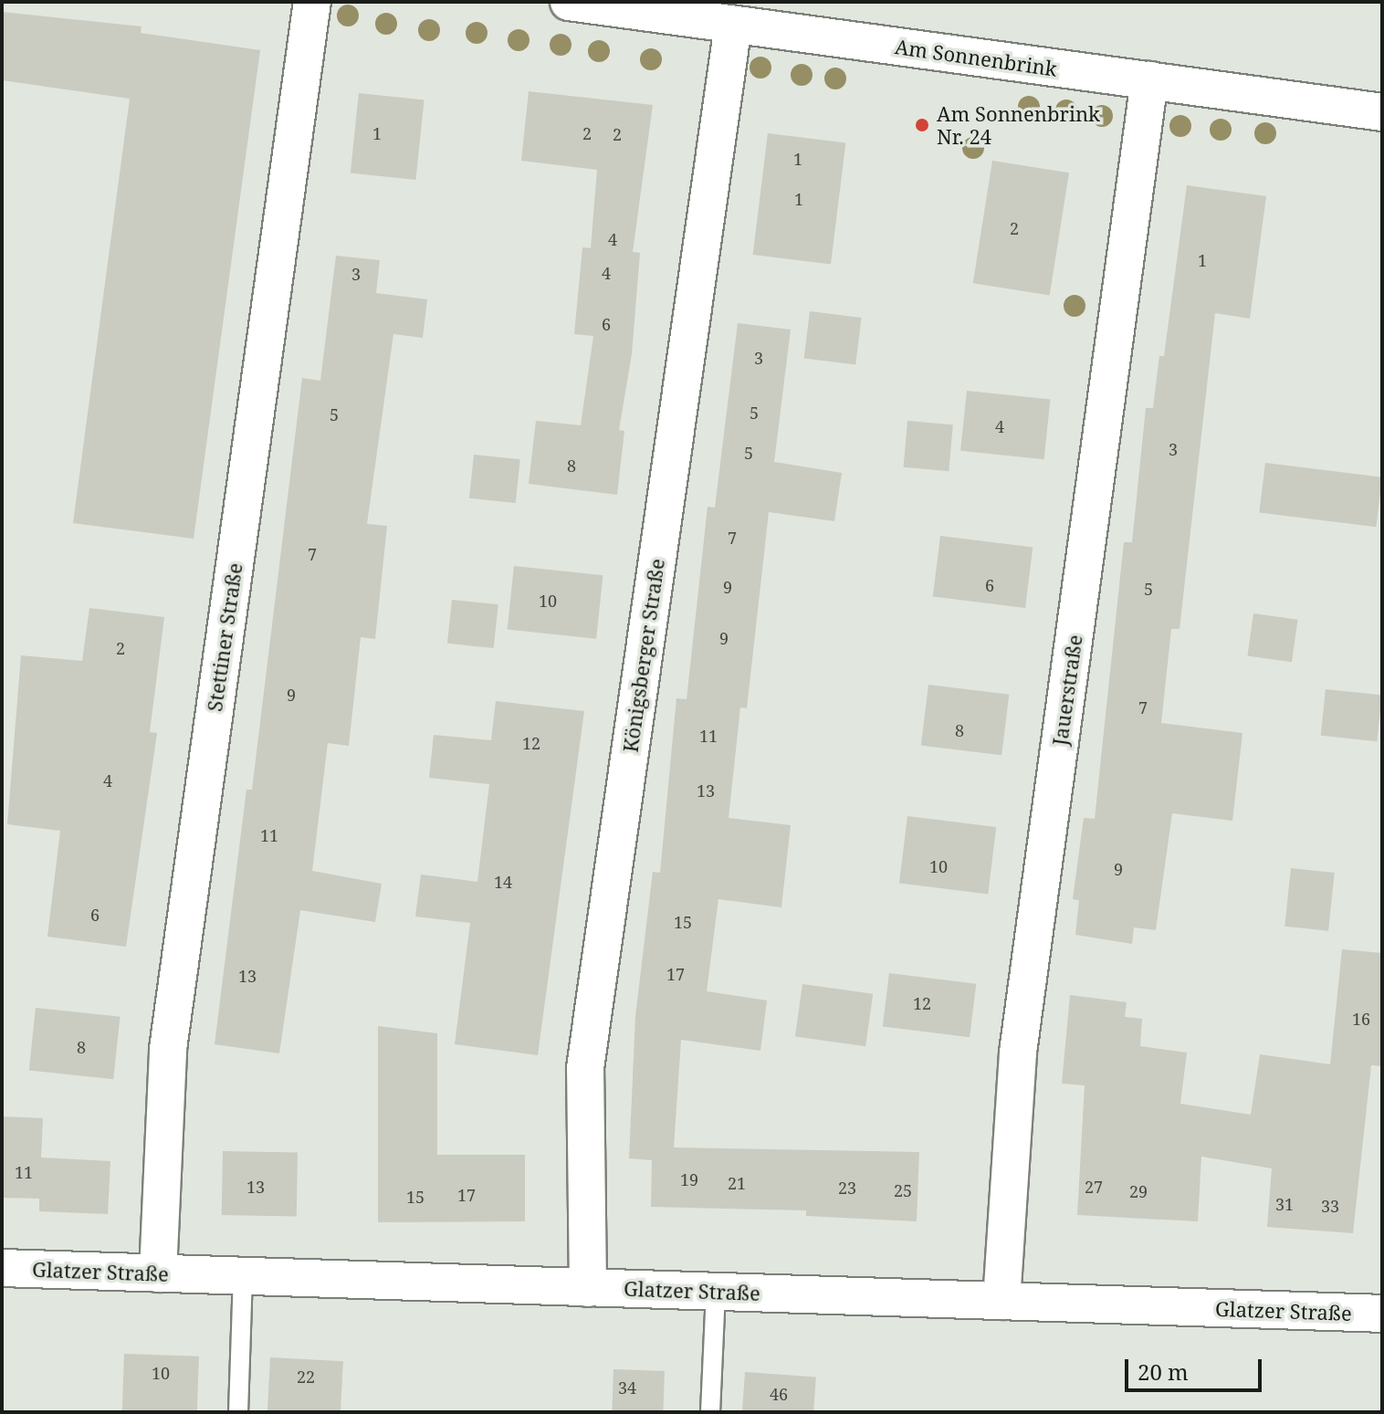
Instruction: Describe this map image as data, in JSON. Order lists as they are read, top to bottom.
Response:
{
  "streets": {
    "street": [
      "Am Sonnenbrink",
      "Stettiner Straße",
      "Königsberger Straße",
      "Jauerstraße",
      "Glatzer Straße"
    ]
  },
  "crossings": [
    ["Am Sonnenbrink", "Königsberger Straße"],
    ["Am Sonnenbrink", "Jauerstraße"],
    ["Stettiner Straße", "Glatzer Straße"],
    ["Königsberger Straße", "Glatzer Straße"],
    ["Jauerstraße", "Glatzer Straße"]
  ],
  "places": ["Am Sonnenbrink Nr. 24"],
  "house_numbers": [
    "1",
    "2",
    "2",
    "1",
    "1",
    "2",
    "4",
    "1",
    "4",
    "3",
    "6",
    "3",
    "5",
    "5",
    "4",
    "3",
    "5",
    "8",
    "7",
    "7",
    "6",
    "9",
    "5",
    "10",
    "9",
    "2",
    "9",
    "7",
    "8",
    "11",
    "12",
    "4",
    "13",
    "11",
    "10",
    "9",
    "14",
    "6",
    "15",
    "17",
    "13",
    "12",
    "16",
    "8",
    "11",
    "19",
    "21",
    "13",
    "27",
    "23",
    "25",
    "29",
    "17",
    "15",
    "31",
    "33",
    "10",
    "22",
    "34",
    "46"
  ],
  "scale_bar": "20 m"
}
